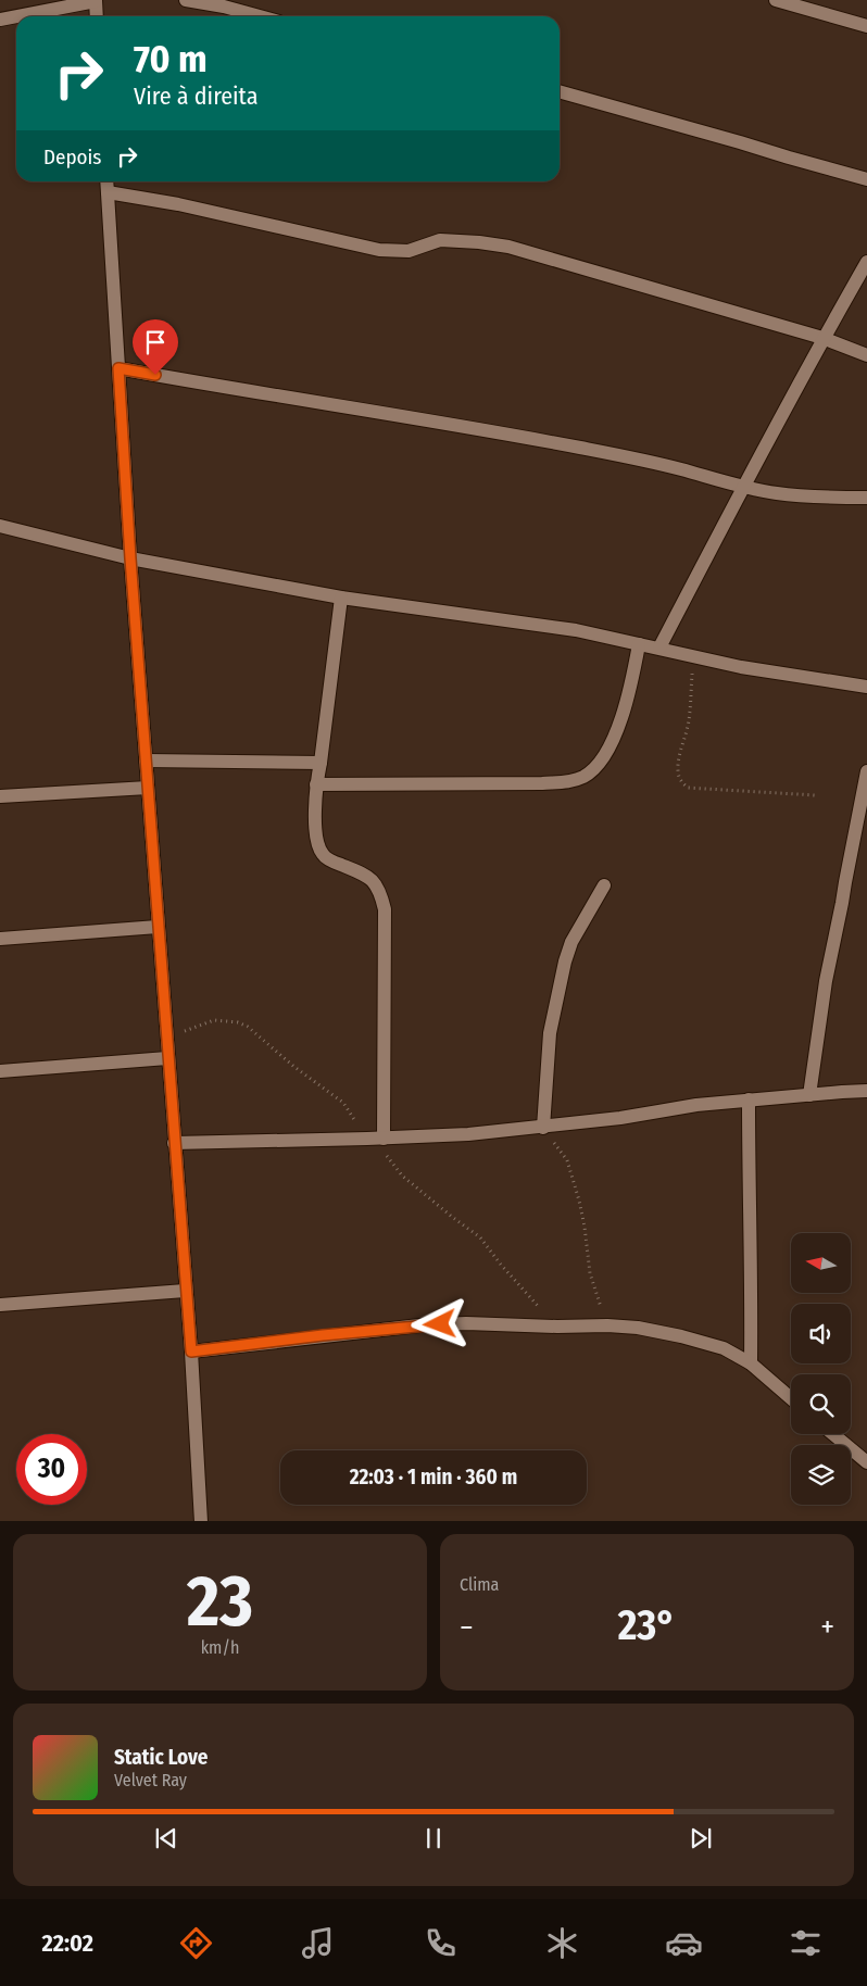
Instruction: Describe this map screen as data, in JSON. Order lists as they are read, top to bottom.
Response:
{
  "north": "left",
  "page": {
    "turn": ["70 m", "Vire à direita"],
    "then": "Depois",
    "limit": "30",
    "trip": "22:03 · 1 min · 360 m",
    "tile": [
      ["23", "km/h"],
      "Clima"
    ],
    "heat": ["−", "23°", "+"],
    "song": ["Static Love", "Velvet Ray"],
    "tabs": "22:02"
  }
}
